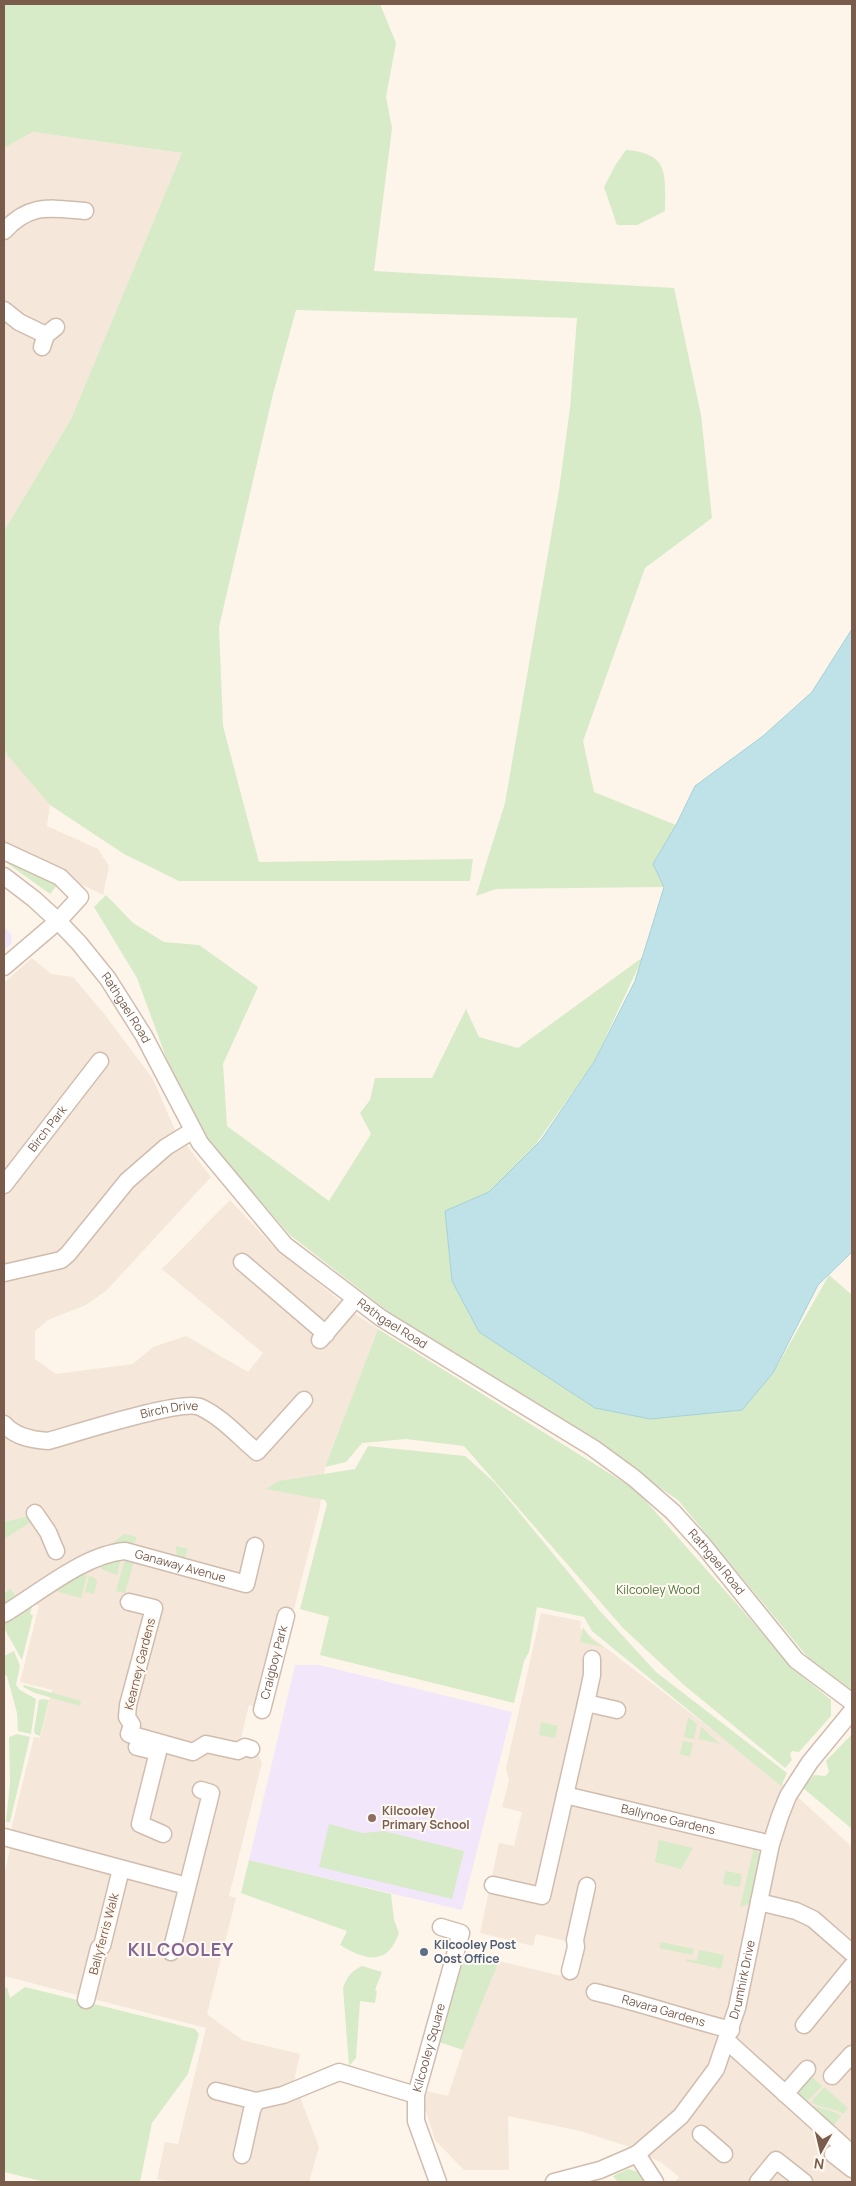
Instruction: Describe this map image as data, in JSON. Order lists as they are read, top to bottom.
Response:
{
  "streets": {
    "street": [
      "Rathgael Road",
      "Birch Park",
      "Birch Drive",
      "Ganaway Avenue",
      "Craigboy Park",
      "Kearney Gardens",
      "Ballynoe Gardens",
      "Ballyferris Walk",
      "Drumhirk Drive",
      "Ravara Gardens",
      "Kilcooley Square"
    ]
  },
  "crossings": [
    ["Ballynoe Gardens", "Drumhirk Drive"],
    ["Drumhirk Drive", "Ravara Gardens"]
  ],
  "districts": ["KILCOOLEY"],
  "parks": ["Kilcooley Wood"],
  "places": ["Kilcooley Primary School", "Kilcooley Post Oost Office"],
  "north": "bottom"
}
